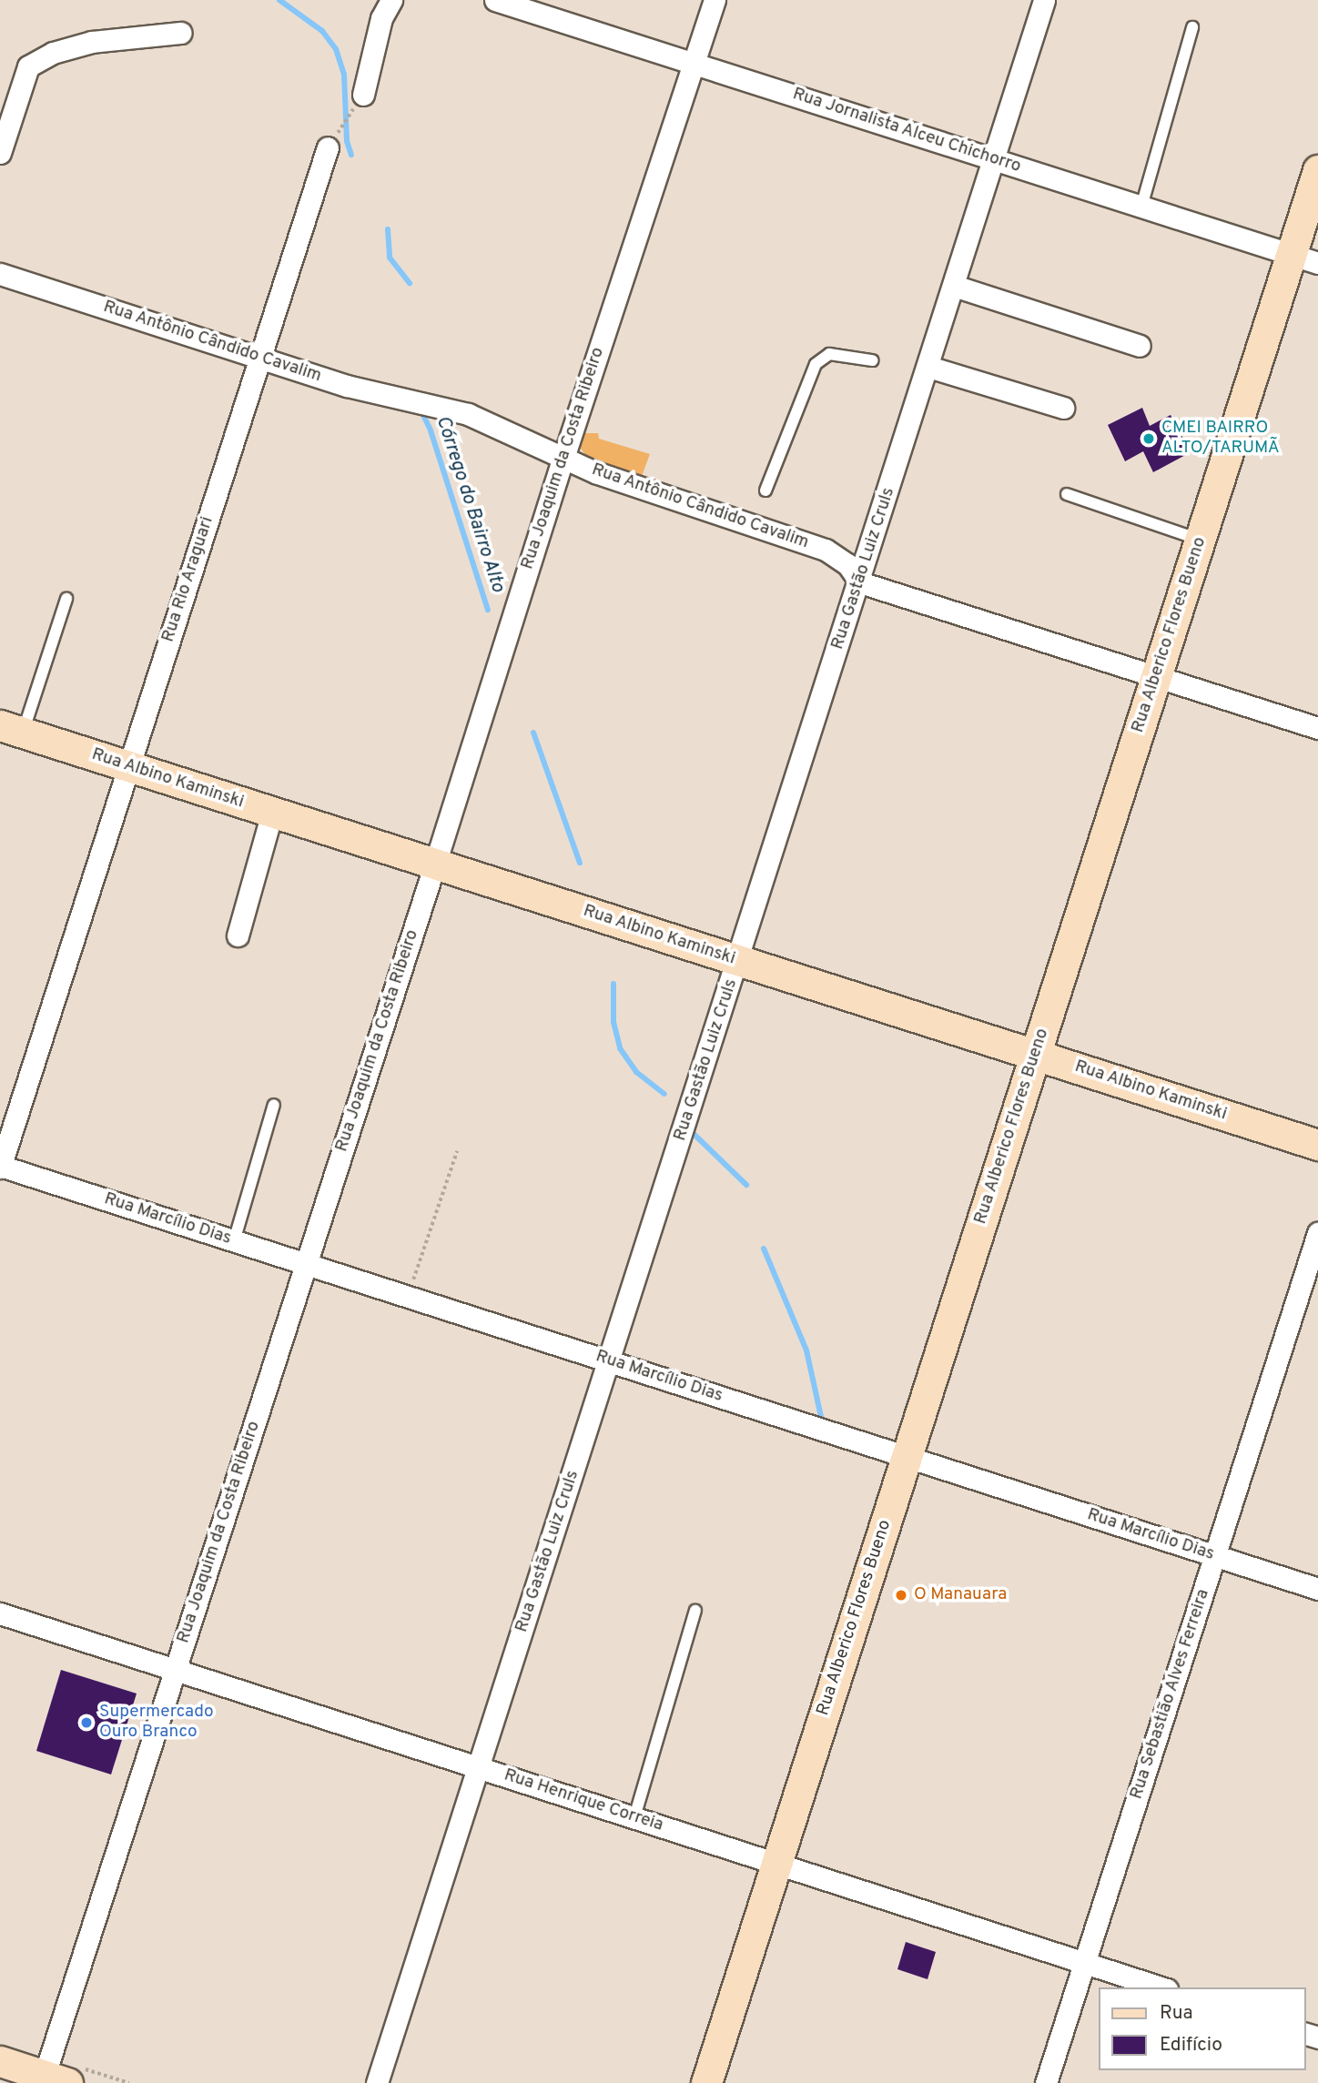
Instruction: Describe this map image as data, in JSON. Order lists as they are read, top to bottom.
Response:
{
  "streets": {
    "street": [
      "Rua Jornalista Alceu Chichorro",
      "Rua Antônio Cândido Cavalim",
      "Rua Joaquim da Costa Ribeiro",
      "Rua Gastão Luiz Cruls",
      "Rua Rio Araguari",
      "Rua Alberico Flores Bueno",
      "Rua Albino Kaminski",
      "Rua Marcílio Dias",
      "Rua Sebastião Alves Ferreira",
      "Rua Henrique Correia"
    ]
  },
  "crossings": [
    ["Rua Jornalista Alceu Chichorro", "Rua Joaquim da Costa Ribeiro"],
    ["Rua Jornalista Alceu Chichorro", "Rua Gastão Luiz Cruls"],
    ["Rua Jornalista Alceu Chichorro", "Rua Alberico Flores Bueno"],
    ["Rua Antônio Cândido Cavalim", "Rua Joaquim da Costa Ribeiro"],
    ["Rua Antônio Cândido Cavalim", "Rua Gastão Luiz Cruls"],
    ["Rua Antônio Cândido Cavalim", "Rua Rio Araguari"],
    ["Rua Joaquim da Costa Ribeiro", "Rua Albino Kaminski"],
    ["Rua Joaquim da Costa Ribeiro", "Rua Marcílio Dias"],
    ["Rua Joaquim da Costa Ribeiro", "Rua Henrique Correia"],
    ["Rua Gastão Luiz Cruls", "Rua Albino Kaminski"],
    ["Rua Gastão Luiz Cruls", "Rua Marcílio Dias"],
    ["Rua Gastão Luiz Cruls", "Rua Henrique Correia"],
    ["Rua Rio Araguari", "Rua Albino Kaminski"],
    ["Rua Rio Araguari", "Rua Marcílio Dias"],
    ["Rua Alberico Flores Bueno", "Rua Albino Kaminski"],
    ["Rua Alberico Flores Bueno", "Rua Marcílio Dias"],
    ["Rua Alberico Flores Bueno", "Rua Henrique Correia"],
    ["Rua Marcílio Dias", "Rua Sebastião Alves Ferreira"],
    ["Rua Sebastião Alves Ferreira", "Rua Henrique Correia"]
  ],
  "water": ["Córrego do Bairro Alto"],
  "places": ["CMEI BAIRRO ALTO/TARUMÃ", "O Manauara", "Supermercado Ouro Branco"],
  "legend": ["Rua", "Edifício"]
}
